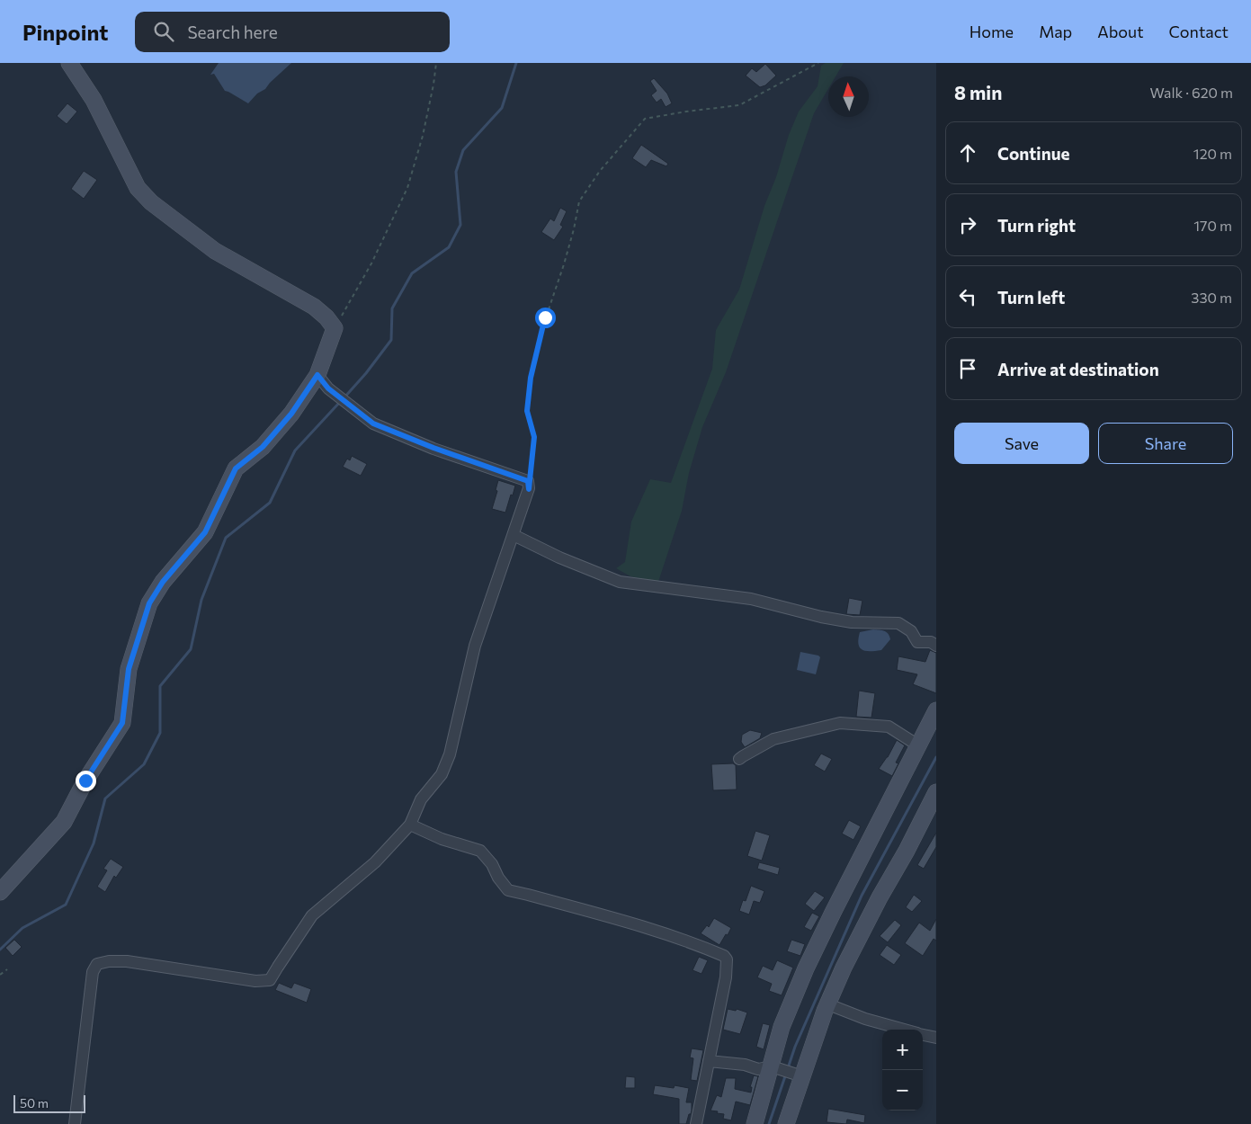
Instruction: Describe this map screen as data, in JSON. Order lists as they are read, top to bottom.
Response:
{
  "scale_bar": "50 m",
  "north": "top",
  "page": {
    "header": "Pinpoint",
    "search": "Search here",
    "nav": [
      "Home",
      "Map",
      "About",
      "Contact"
    ],
    "heading": ["8 min", "Walk · 620 m"],
    "list": [
      ["Continue", "120 m"],
      ["Turn right", "170 m"],
      ["Turn left", "330 m"],
      "Arrive at destination"
    ],
    "buttons": ["Save", "Share"],
    "map_buttons": ["+", "−"],
    "scale": "50 m"
  }
}
